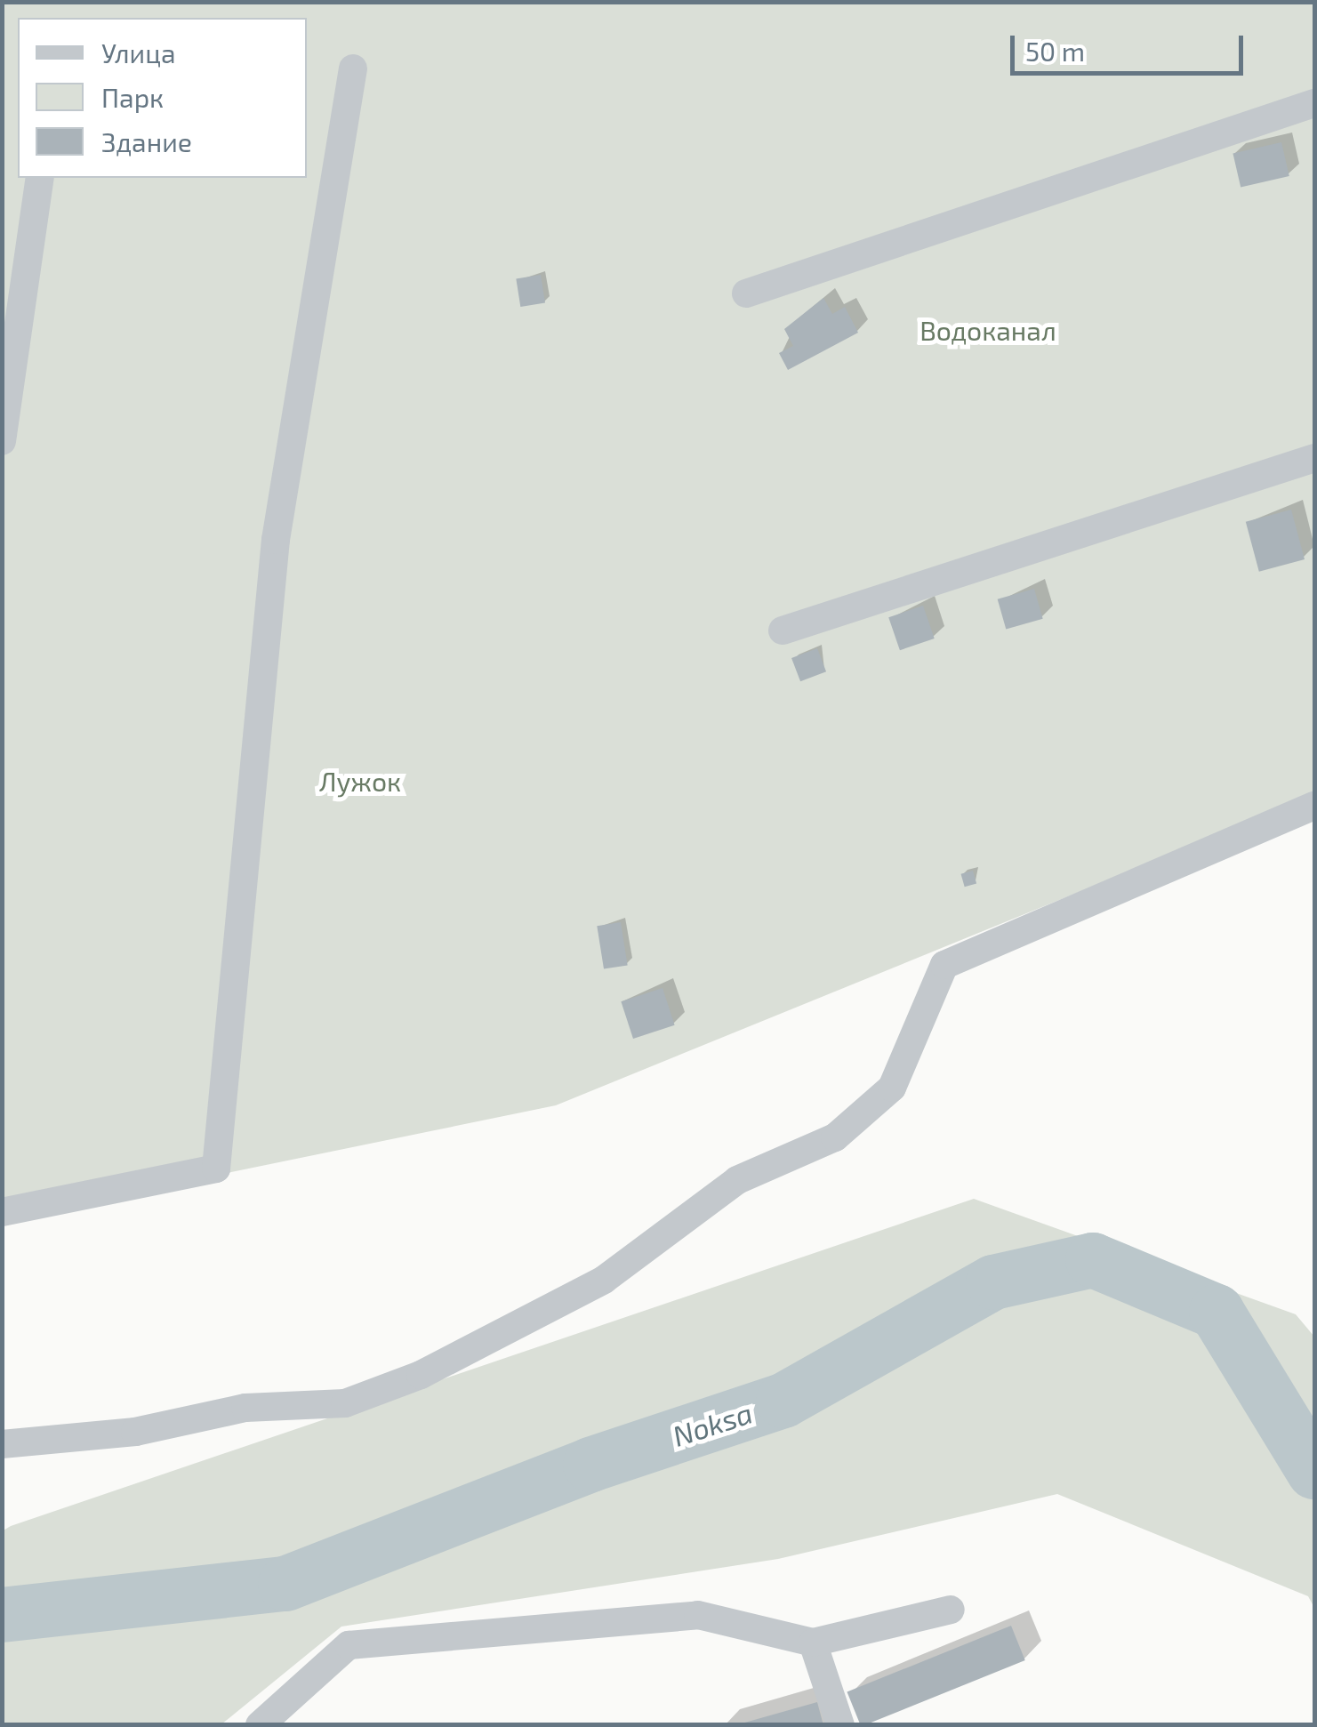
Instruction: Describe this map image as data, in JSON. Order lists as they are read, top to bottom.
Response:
{
  "water": ["Noksa"],
  "parks": ["Водоканал", "Лужок"],
  "legend": ["Улица", "Парк", "Здание"],
  "scale_bar": "50 m"
}
